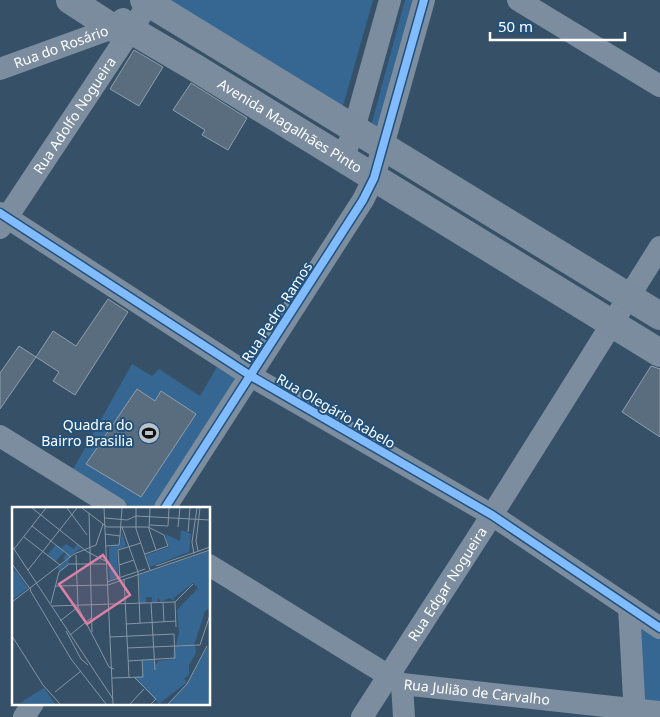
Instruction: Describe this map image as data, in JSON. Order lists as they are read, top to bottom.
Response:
{
  "streets": {
    "main road": ["Avenida Magalhães Pinto"],
    "street": [
      "Rua do Rosário",
      "Rua Adolfo Nogueira",
      "Rua Pedro Ramos",
      "Rua Olegário Rabelo",
      "Rua Edgar Nogueira",
      "Rua Julião de Carvalho"
    ]
  },
  "crossings": [
    ["Rua do Rosário", "Rua Adolfo Nogueira"],
    ["Rua do Rosário", "Avenida Magalhães Pinto"],
    ["Rua Adolfo Nogueira", "Avenida Magalhães Pinto"],
    ["Rua Adolfo Nogueira", "Rua Olegário Rabelo"],
    ["Avenida Magalhães Pinto", "Rua Pedro Ramos"],
    ["Avenida Magalhães Pinto", "Rua Edgar Nogueira"],
    ["Rua Pedro Ramos", "Rua Olegário Rabelo"],
    ["Rua Olegário Rabelo", "Rua Edgar Nogueira"],
    ["Rua Edgar Nogueira", "Rua Julião de Carvalho"]
  ],
  "places": {
    "sports": ["Quadra do Bairro Brasilia"]
  },
  "scale_bar": "50 m"
}
